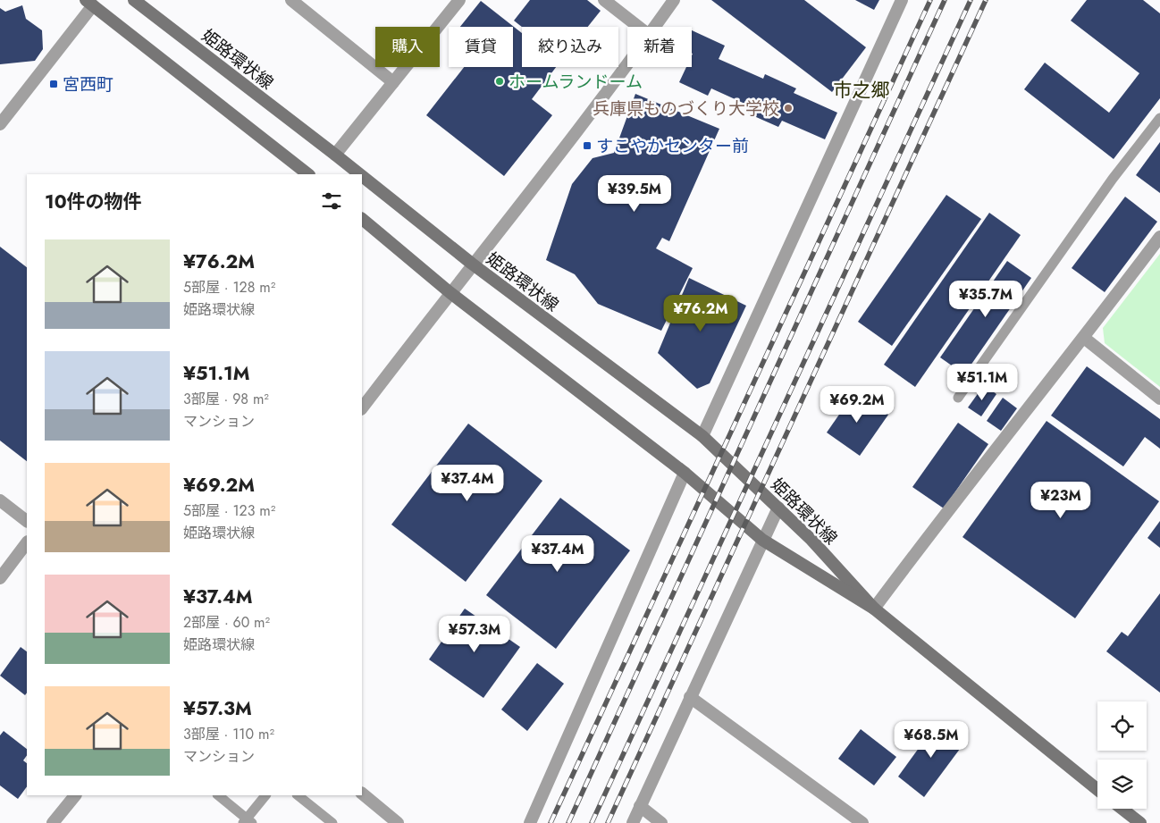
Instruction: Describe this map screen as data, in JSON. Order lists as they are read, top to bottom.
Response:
{
  "streets": {
    "main road": ["姫路環状線"]
  },
  "districts": ["市之郷"],
  "places": {
    "other": ["ホームランドーム", "兵庫県ものづくり大学校"],
    "transit": ["宮西町", "すこやかセンター前"]
  },
  "page": {
    "chip": [
      "購入",
      "賃貸",
      "絞り込み",
      "新着"
    ],
    "heading": "10件の物件",
    "price": [
      "¥39.5M",
      "¥35.7M",
      "¥76.2M",
      "¥51.1M",
      "¥69.2M",
      "¥37.4M",
      "¥23M",
      "¥37.4M",
      "¥57.3M",
      "¥68.5M"
    ],
    "list": [
      {
        "name": "¥76.2M",
        "note": "5部屋 · 128 m² · 姫路環状線"
      },
      {
        "name": "¥51.1M",
        "note": "3部屋 · 98 m² · マンション"
      },
      {
        "name": "¥69.2M",
        "note": "5部屋 · 123 m² · 姫路環状線"
      },
      {
        "name": "¥37.4M",
        "note": "2部屋 · 60 m² · 姫路環状線"
      },
      {
        "name": "¥57.3M",
        "note": "3部屋 · 110 m² · マンション"
      }
    ]
  }
}
